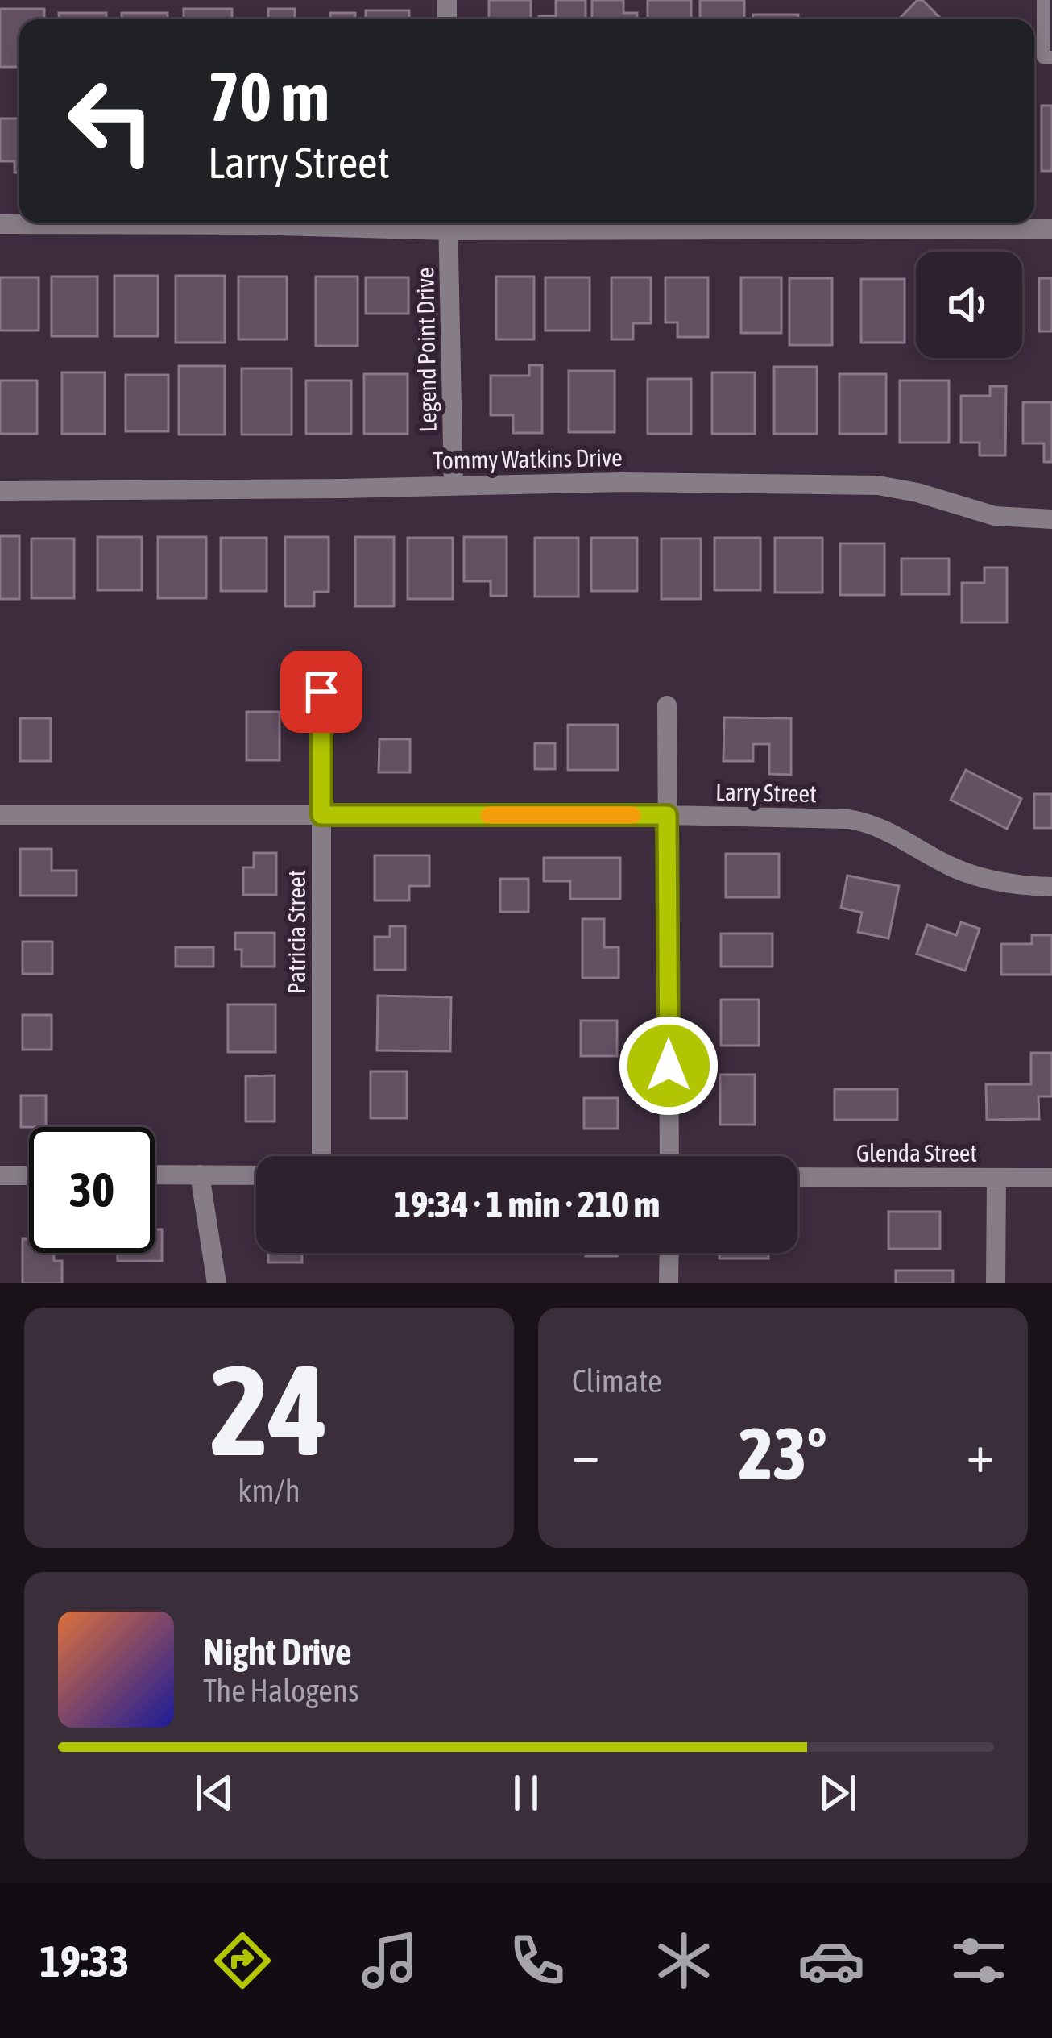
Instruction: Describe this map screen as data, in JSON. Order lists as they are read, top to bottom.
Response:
{
  "streets": {
    "street": [
      "Legend Point Drive",
      "Tommy Watkins Drive",
      "Larry Street",
      "Patricia Street",
      "Glenda Street"
    ]
  },
  "crossings": [
    ["Legend Point Drive", "Tommy Watkins Drive"],
    ["Larry Street", "Patricia Street"]
  ],
  "page": {
    "turn": ["70 m", "Larry Street"],
    "limit": "30",
    "trip": "19:34 · 1 min · 210 m",
    "tile": [
      ["24", "km/h"],
      "Climate"
    ],
    "heat": ["−", "23°", "+"],
    "song": ["Night Drive", "The Halogens"],
    "tabs": "19:33"
  }
}
